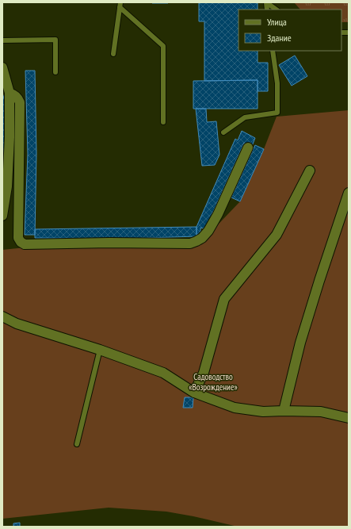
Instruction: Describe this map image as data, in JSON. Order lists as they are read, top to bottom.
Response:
{
  "parks": ["Садоводство «Возрождение»"],
  "legend": ["Улица", "Здание"]
}
